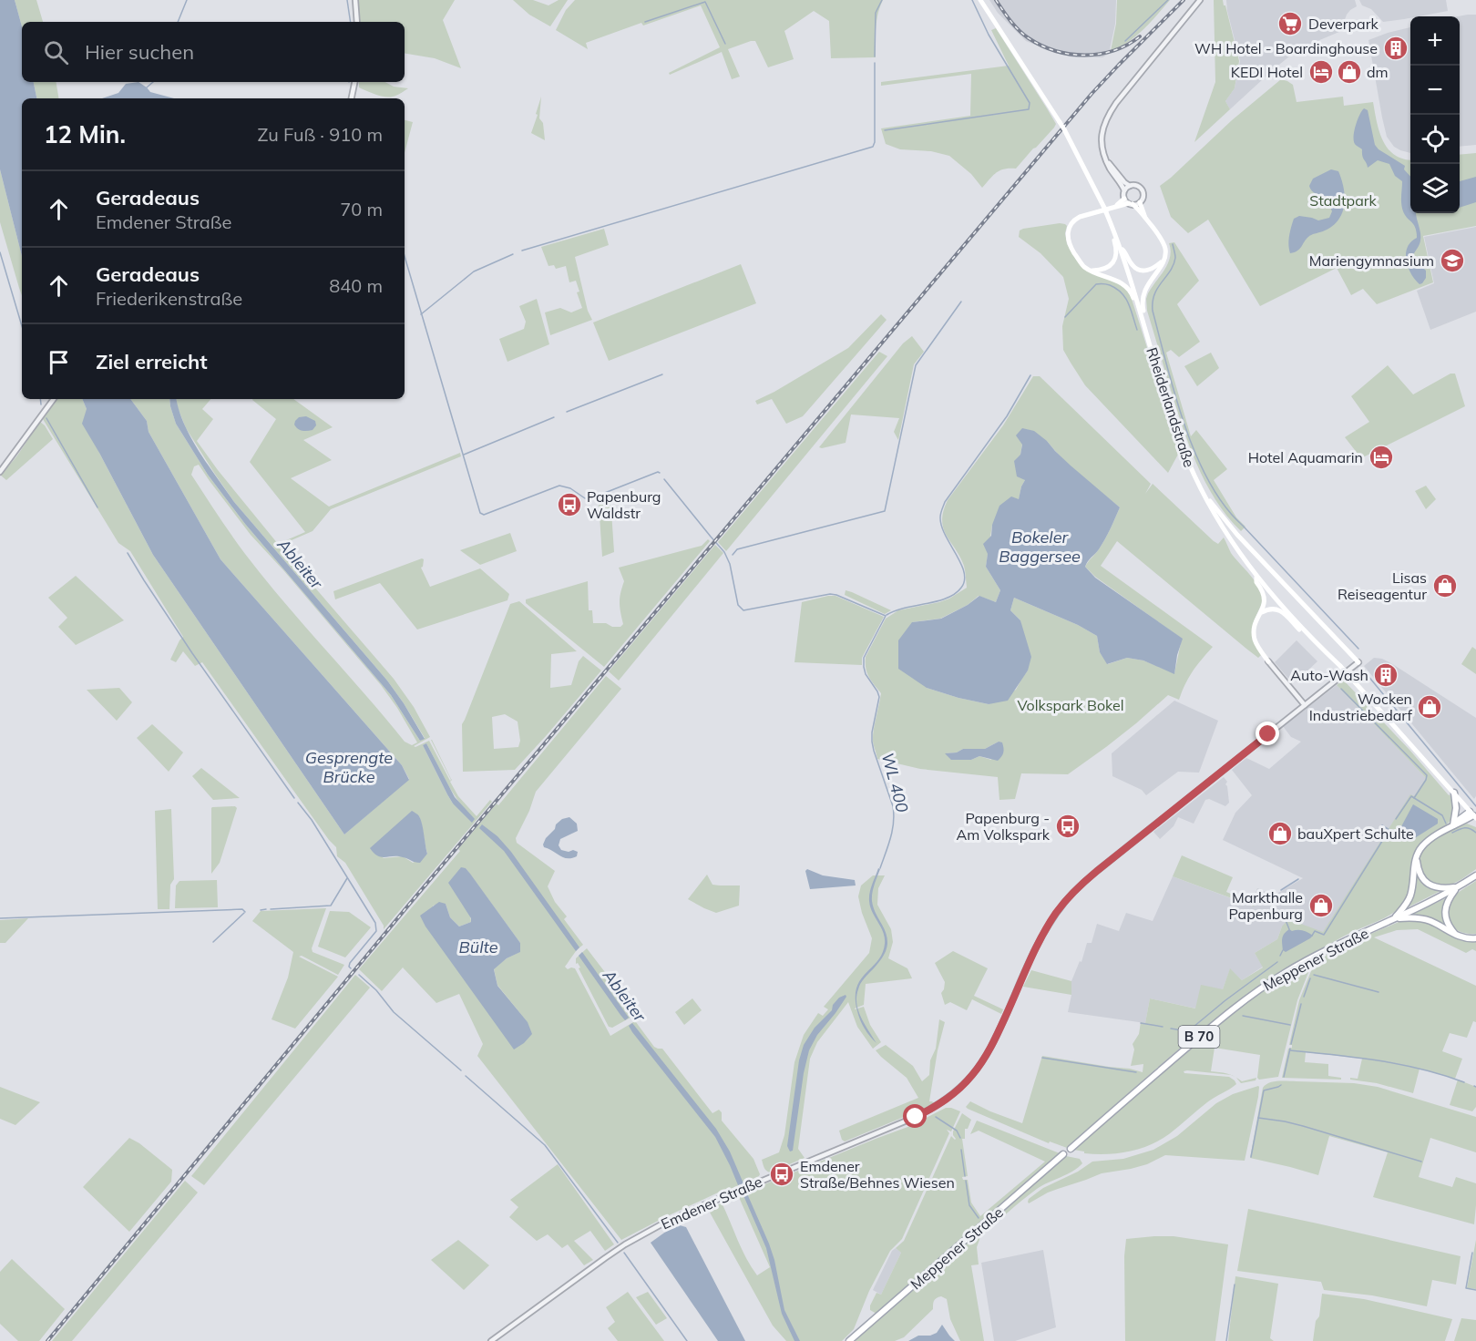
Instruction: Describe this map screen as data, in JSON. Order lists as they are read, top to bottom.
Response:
{
  "streets": {
    "main road": ["Rheiderlandstraße", "Meppener Straße", "B 70"],
    "street": ["Emdener Straße"]
  },
  "crossings": [
    ["Meppener Straße", "B 70"]
  ],
  "water": [
    "Bokeler Baggersee",
    "Ableiter",
    "Gesprengte Brücke",
    "WL 400",
    "Bülte"
  ],
  "parks": ["Stadtpark", "Volkspark Bokel"],
  "places": {
    "supermarket": ["Deverpark"],
    "building": ["WH Hotel - Boardinghouse", "Auto-Wash"],
    "hotel": ["KEDI Hotel", "Hotel Aquamarin"],
    "shop": [
      "dm",
      "Lisas Reiseagentur",
      "Wocken Industriebedarf",
      "bauXpert Schulte",
      "Markthalle Papenburg"
    ],
    "school or university": ["Mariengymnasium"],
    "bus stop": ["Papenburg Waldstr", "Papenburg - Am Volkspark", "Emdener Straße/Behnes Wiesen"]
  },
  "page": {
    "map_buttons": ["+", "−"],
    "search": "Hier suchen",
    "heading": ["12 Min.", "Zu Fuß · 910 m"],
    "list": [
      ["Geradeaus", "Emdener Straße", "70 m"],
      ["Geradeaus", "Friederikenstraße", "840 m"],
      "Ziel erreicht"
    ]
  }
}
